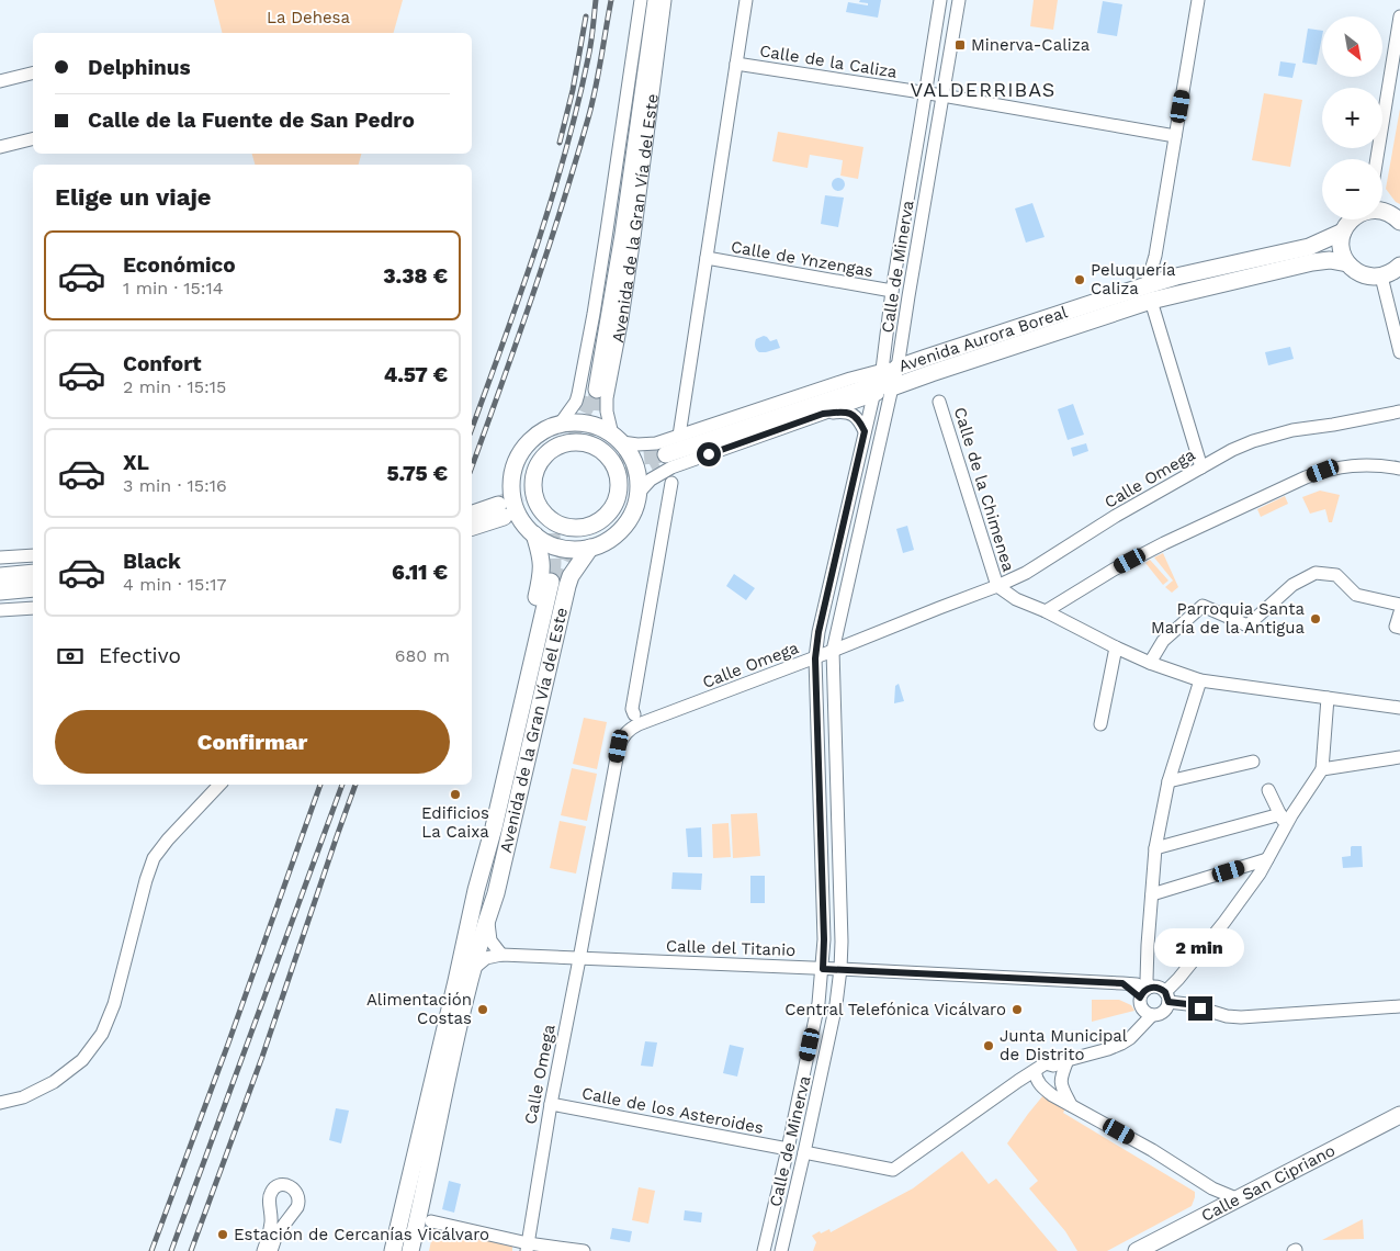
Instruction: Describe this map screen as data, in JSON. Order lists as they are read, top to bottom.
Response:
{
  "streets": {
    "main road": ["Avenida de la Gran Vía del Este", "Avenida Aurora Boreal", "Calle San Cipriano"],
    "street": [
      "Calle de la Caliza",
      "Calle de Ynzengas",
      "Calle de Minerva",
      "Calle Omega",
      "Calle de la Chimenea",
      "Calle del Titanio",
      "Calle de los Asteroides"
    ]
  },
  "crossings": [
    ["Calle de la Caliza", "Calle de Minerva"],
    ["Avenida de la Gran Vía del Este", "Avenida Aurora Boreal"],
    ["Avenida de la Gran Vía del Este", "Calle del Titanio"],
    ["Calle de Ynzengas", "Calle de Minerva"],
    ["Calle de Minerva", "Avenida Aurora Boreal"],
    ["Calle de Minerva", "Calle Omega"],
    ["Calle de Minerva", "Calle del Titanio"],
    ["Calle de Minerva", "Calle de los Asteroides"],
    ["Calle Omega", "Calle de la Chimenea"],
    ["Calle Omega", "Calle del Titanio"],
    ["Calle Omega", "Calle de los Asteroides"]
  ],
  "districts": ["VALDERRIBAS"],
  "parks": ["La Dehesa"],
  "places": {
    "transit": ["Minerva-Caliza"],
    "other": [
      "Peluquería Caliza",
      "Parroquia Santa María de la Antigua",
      "Edificios La Caixa",
      "Alimentación Costas",
      "Central Telefónica Vicálvaro",
      "Junta Municipal de Distrito",
      "Estación de Cercanías Vicálvaro"
    ]
  },
  "north": "bottom right",
  "page": {
    "map_buttons": ["+", "−"],
    "banner": ["Delphinus", "Calle de la Fuente de San Pedro"],
    "heading": "Elige un viaje",
    "list": [
      {
        "name": "Económico",
        "note": "1 min · 15:14",
        "value": "3.38 €"
      },
      {
        "name": "Confort",
        "note": "2 min · 15:15",
        "value": "4.57 €"
      },
      {
        "name": "XL",
        "note": "3 min · 15:16",
        "value": "5.75 €"
      },
      {
        "name": "Black",
        "note": "4 min · 15:17",
        "value": "6.11 €"
      }
    ],
    "pay": ["Efectivo", "680 m"],
    "buttons": "Confirmar",
    "bubble": "2 min"
  }
}
